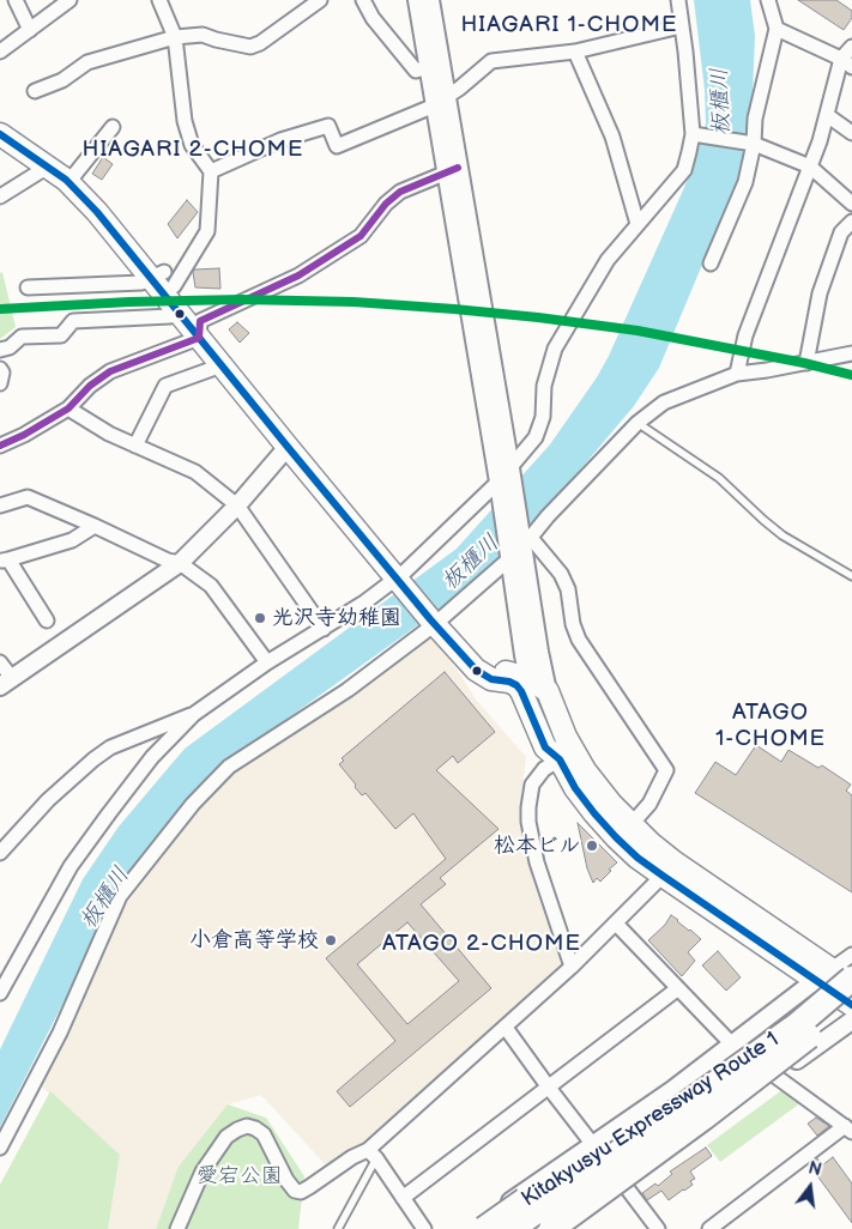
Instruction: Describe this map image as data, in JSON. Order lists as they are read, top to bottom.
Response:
{
  "streets": {
    "highway": ["Kitakyusyu Expressway Route 1"]
  },
  "districts": [
    "HIAGARI 1-CHOME",
    "HIAGARI 2-CHOME",
    "ATAGO 1-CHOME",
    "ATAGO 2-CHOME"
  ],
  "water": ["板櫃川"],
  "parks": ["愛宕公園"],
  "places": ["光沢寺幼稚園", "松本ビル", "小倉高等学校"],
  "north": "top"
}
